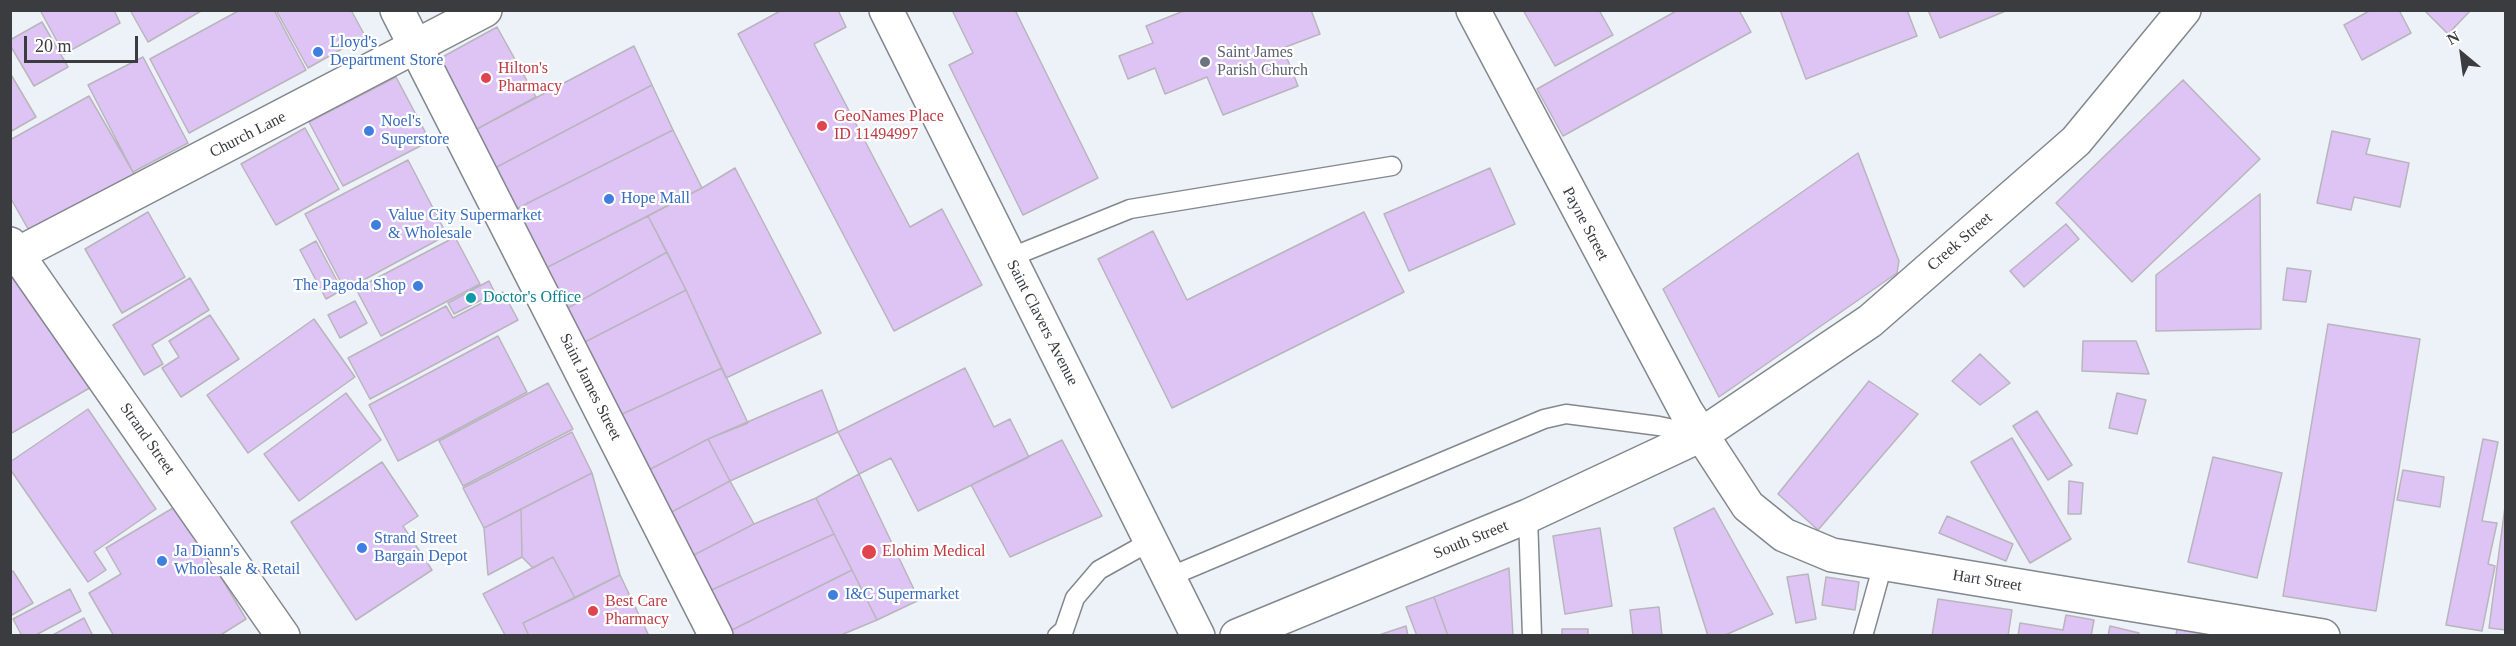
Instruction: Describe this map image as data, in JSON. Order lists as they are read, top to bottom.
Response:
{
  "streets": {
    "street": [
      "Church Lane",
      "Payne Street",
      "Creek Street",
      "Saint Clavers Avenue",
      "Saint James Street",
      "Strand Street",
      "South Street",
      "Hart Street"
    ]
  },
  "crossings": [
    ["Church Lane", "Saint James Street"],
    ["Church Lane", "Strand Street"],
    ["Payne Street", "Creek Street"],
    ["Payne Street", "South Street"],
    ["Payne Street", "Hart Street"],
    ["Creek Street", "South Street"],
    ["Creek Street", "Hart Street"],
    ["South Street", "Hart Street"]
  ],
  "places": [
    "Lloyd's Department Store",
    "Saint James Parish Church",
    "Hilton's Pharmacy",
    "GeoNames Place ID 11494997",
    "Noel's Superstore",
    "Hope Mall",
    "Value City Supermarket & Wholesale",
    "The Pagoda Shop",
    "Doctor's Office",
    "Strand Street Bargain Depot",
    "Elohim Medical",
    "Ja Diann's Wholesale & Retail",
    "I&C Supermarket",
    "Best Care Pharmacy"
  ],
  "scale_bar": "20 m",
  "north": "top left"
}
